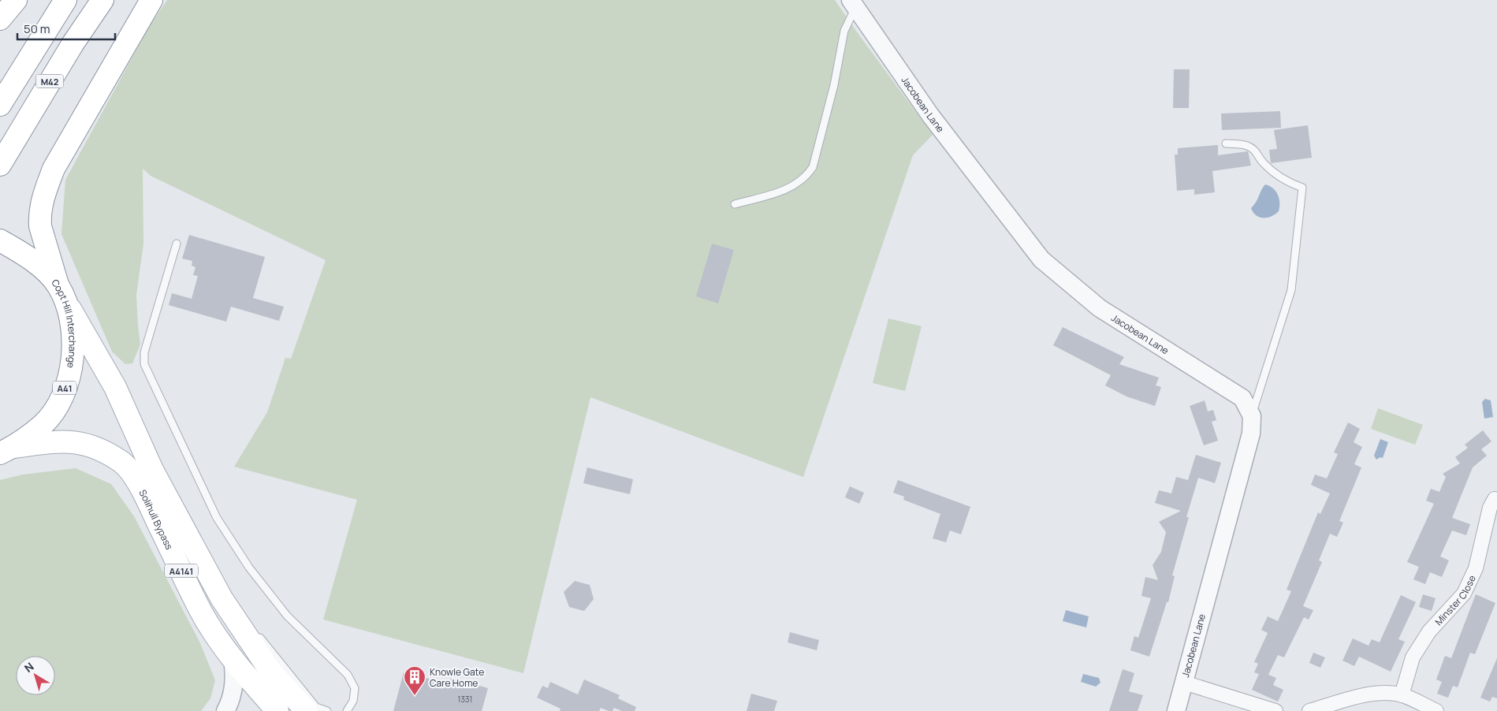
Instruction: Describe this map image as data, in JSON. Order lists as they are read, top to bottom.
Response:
{
  "streets": {
    "main road": [
      "M42",
      "Copt Hill Interchange",
      "A41",
      "Solihull Bypass",
      "A4141"
    ],
    "street": ["Jacobean Lane", "Minster Close"]
  },
  "crossings": [
    ["Copt Hill Interchange", "Solihull Bypass"],
    ["Solihull Bypass", "A4141"]
  ],
  "places": {
    "building": ["Knowle Gate Care Home"]
  },
  "house_numbers": ["1331"],
  "scale_bar": "50 m",
  "north": "top left"
}
